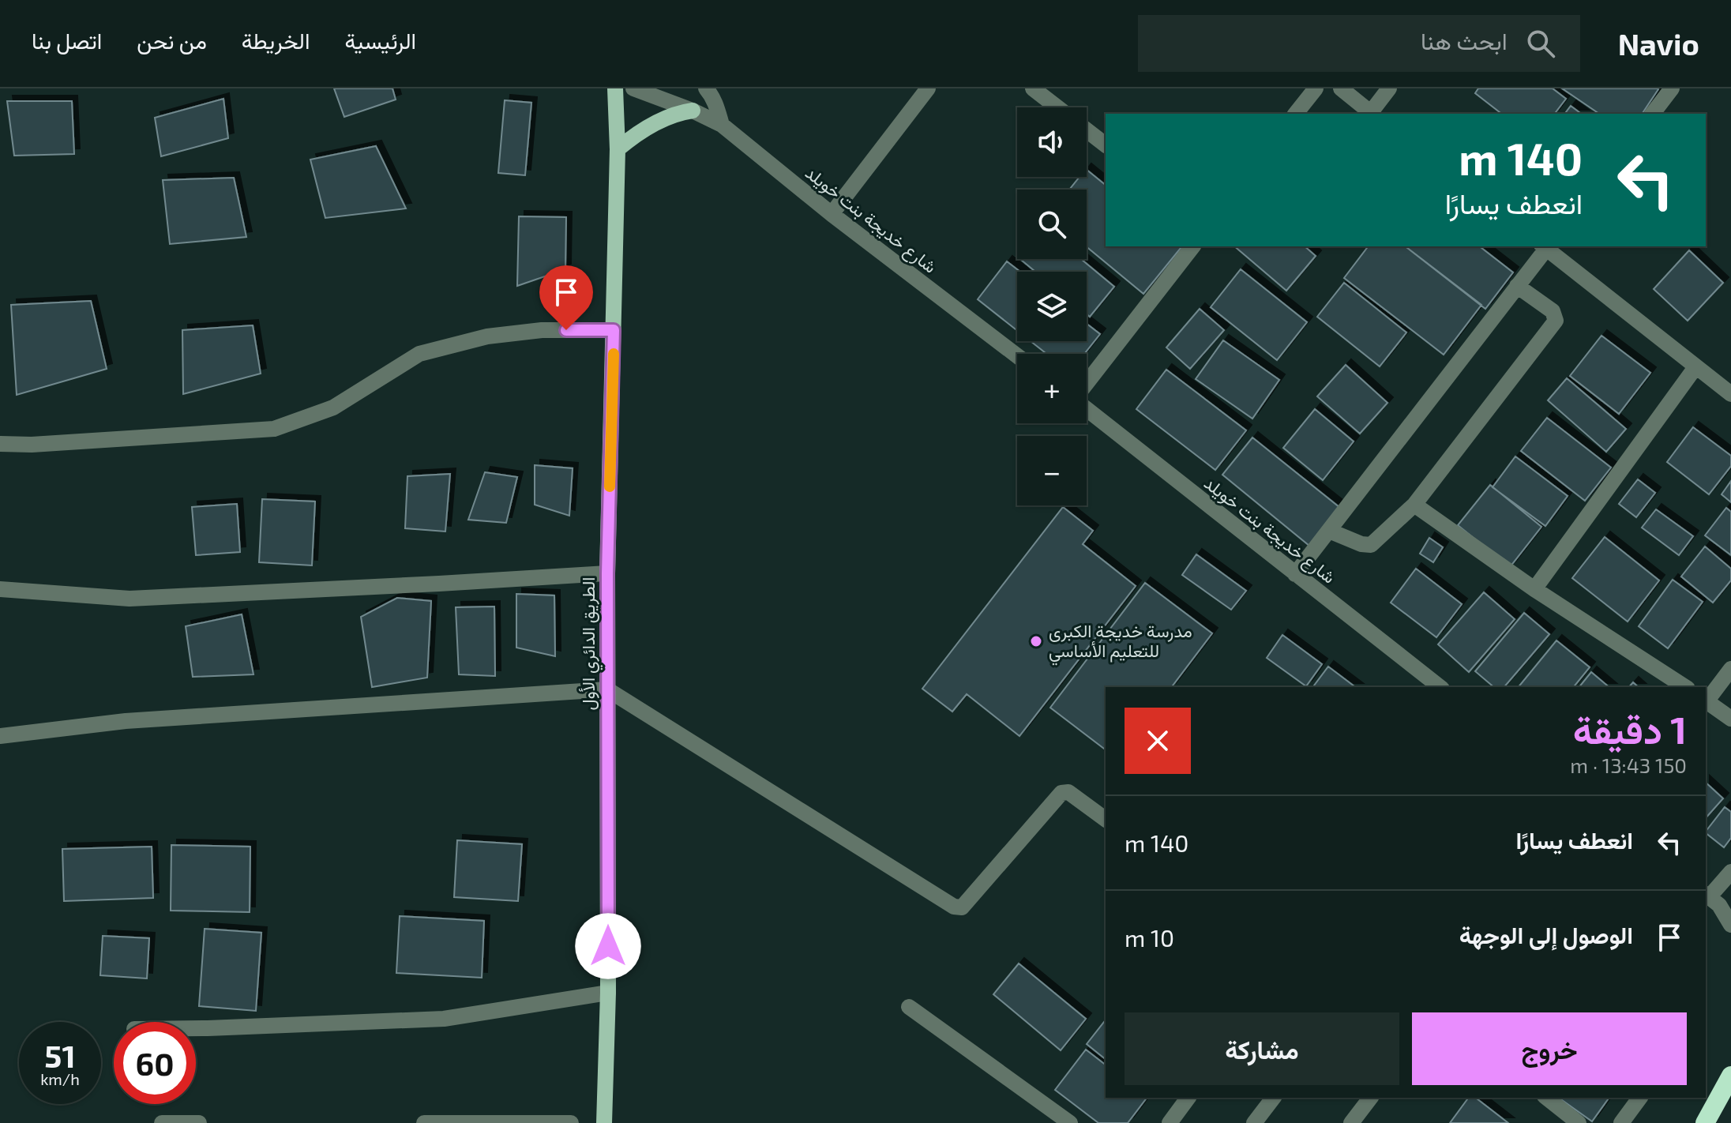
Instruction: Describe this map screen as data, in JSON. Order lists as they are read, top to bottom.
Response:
{
  "streets": {
    "main road": ["الطريق الدائري الأول"],
    "street": ["شارع خديجة بنت خويلد"]
  },
  "places": ["مدرسة خديجة الكبرى للتعليم الأساسي"],
  "page": {
    "header": "Navio",
    "search": "ابحث هنا",
    "nav": [
      "الرئيسية",
      "الخريطة",
      "من نحن",
      "اتصل بنا"
    ],
    "map_buttons": ["+", "−"],
    "turn": ["140 m", "انعطف يسارًا"],
    "heading": ["1 دقيقة", "150 m · 13:43"],
    "list": [
      {
        "name": "انعطف يسارًا",
        "value": "140 m"
      },
      {
        "name": "الوصول إلى الوجهة",
        "value": "10 m"
      }
    ],
    "buttons": ["خروج", "مشاركة"],
    "speed": "51 km/h",
    "limit": "60"
  }
}
